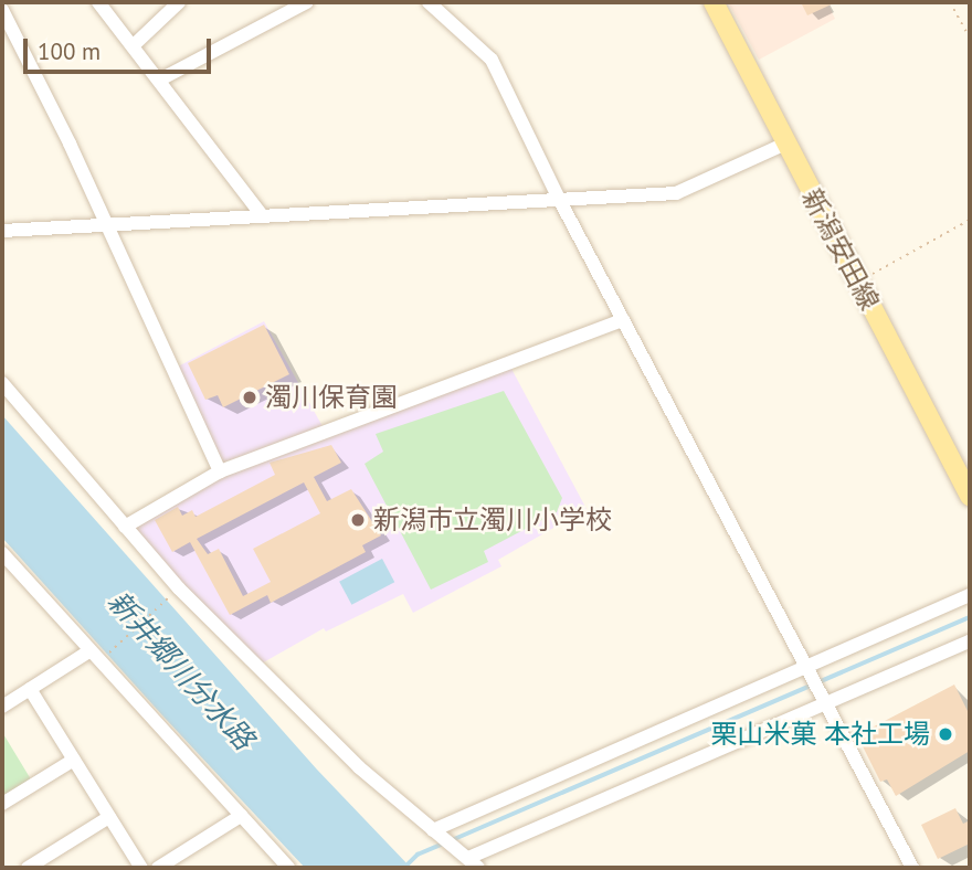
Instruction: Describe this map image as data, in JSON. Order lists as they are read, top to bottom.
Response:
{
  "streets": {
    "main road": ["新潟安田線"]
  },
  "water": ["新井郷川分水路"],
  "places": ["濁川保育園", "新潟市立濁川小学校", "栗山米菓 本社工場"],
  "scale_bar": "100 m"
}
